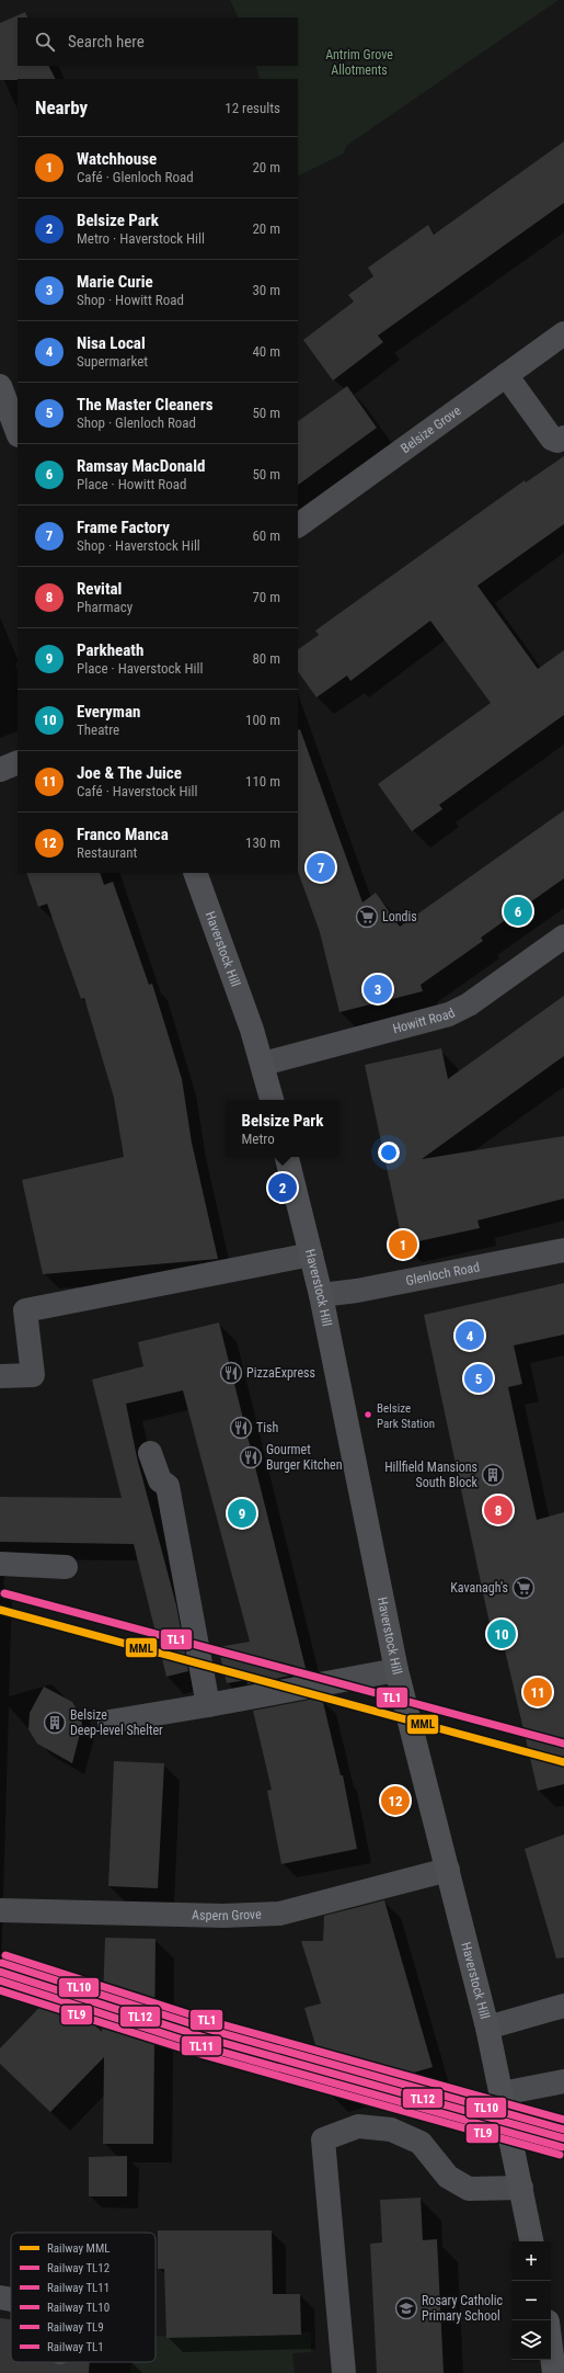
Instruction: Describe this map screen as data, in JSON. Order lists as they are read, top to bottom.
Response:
{
  "streets": {
    "main road": ["Haverstock Hill"],
    "street": [
      "Belsize Grove",
      "Howitt Road",
      "Glenloch Road",
      "Aspern Grove"
    ]
  },
  "crossings": [
    ["Haverstock Hill", "Howitt Road"],
    ["Haverstock Hill", "Glenloch Road"],
    ["Haverstock Hill", "Aspern Grove"]
  ],
  "parks": ["Antrim Grove Allotments"],
  "places": {
    "supermarket": ["Londis", "Kavanagh's"],
    "restaurant": ["PizzaExpress", "Tish", "Gourmet Burger Kitchen"],
    "other": ["Belsize Park Station"],
    "building": ["Hillfield Mansions South Block", "Belsize Deep-level Shelter"],
    "school or university": ["Rosary Catholic Primary School"]
  },
  "lines": [
    "rail line TL1",
    "rail line MML",
    "rail line TL10",
    "rail line TL12",
    "rail line TL11",
    "rail line TL9"
  ],
  "legend": [
    "Railway MML",
    "Railway TL12",
    "Railway TL11",
    "Railway TL10",
    "Railway TL9",
    "Railway TL1"
  ],
  "page": {
    "search": "Search here",
    "heading": ["Nearby", "12 results"],
    "list": [
      {
        "mark": "1",
        "name": "Watchhouse",
        "note": "Café · Glenloch Road",
        "value": "20 m"
      },
      {
        "mark": "2",
        "name": "Belsize Park",
        "note": "Metro · Haverstock Hill",
        "value": "20 m"
      },
      {
        "mark": "3",
        "name": "Marie Curie",
        "note": "Shop · Howitt Road",
        "value": "30 m"
      },
      {
        "mark": "4",
        "name": "Nisa Local",
        "note": "Supermarket",
        "value": "40 m"
      },
      {
        "mark": "5",
        "name": "The Master Cleaners",
        "note": "Shop · Glenloch Road",
        "value": "50 m"
      },
      {
        "mark": "6",
        "name": "Ramsay MacDonald",
        "note": "Place · Howitt Road",
        "value": "50 m"
      },
      {
        "mark": "7",
        "name": "Frame Factory",
        "note": "Shop · Haverstock Hill",
        "value": "60 m"
      },
      {
        "mark": "8",
        "name": "Revital",
        "note": "Pharmacy",
        "value": "70 m"
      },
      {
        "mark": "9",
        "name": "Parkheath",
        "note": "Place · Haverstock Hill",
        "value": "80 m"
      },
      {
        "mark": "10",
        "name": "Everyman",
        "note": "Theatre",
        "value": "100 m"
      },
      {
        "mark": "11",
        "name": "Joe & The Juice",
        "note": "Café · Haverstock Hill",
        "value": "110 m"
      },
      {
        "mark": "12",
        "name": "Franco Manca",
        "note": "Restaurant",
        "value": "130 m"
      }
    ],
    "pins": [
      "7",
      "6",
      "3",
      "2",
      "1",
      "4",
      "5",
      "8",
      "9",
      "10",
      "11",
      "12"
    ],
    "popup": ["Belsize Park", "Metro"],
    "map_buttons": ["+", "−"]
  }
}
